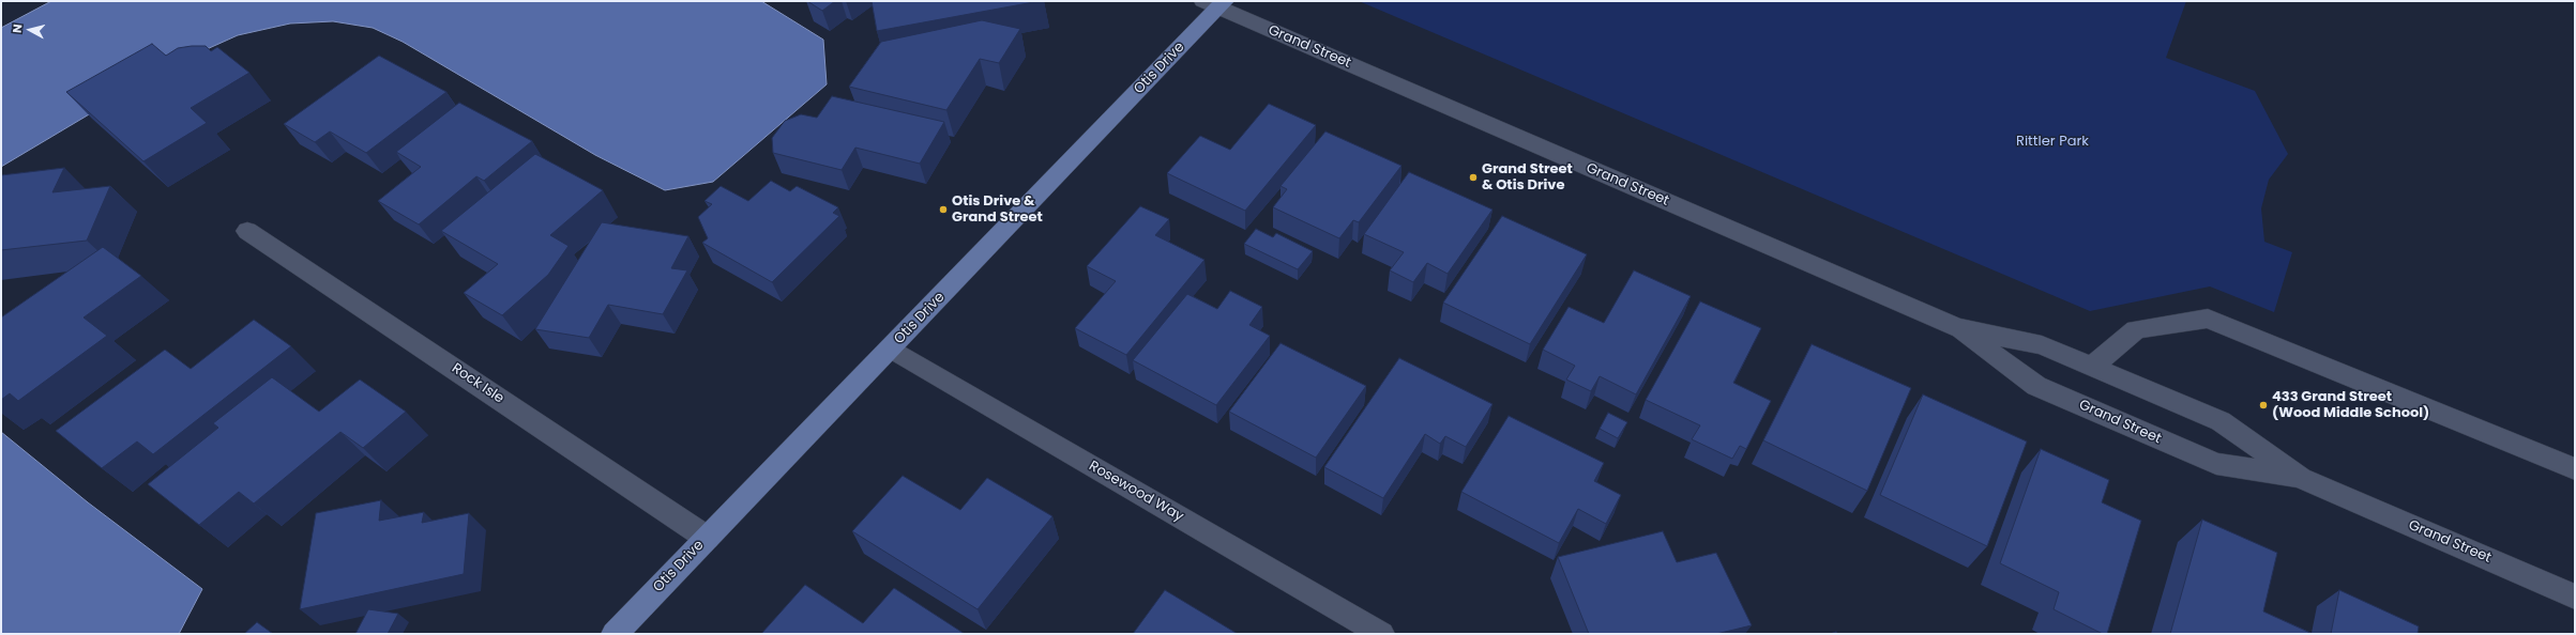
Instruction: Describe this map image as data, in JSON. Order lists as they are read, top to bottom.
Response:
{
  "streets": {
    "main road": ["Otis Drive"],
    "street": ["Grand Street", "Rock Isle", "Rosewood Way"]
  },
  "crossings": [
    ["Grand Street", "Otis Drive"],
    ["Otis Drive", "Rock Isle"],
    ["Otis Drive", "Rosewood Way"]
  ],
  "parks": ["Rittler Park"],
  "places": ["Grand Street & Otis Drive", "Otis Drive & Grand Street", "433 Grand Street (Wood Middle School)"],
  "north": "left"
}
